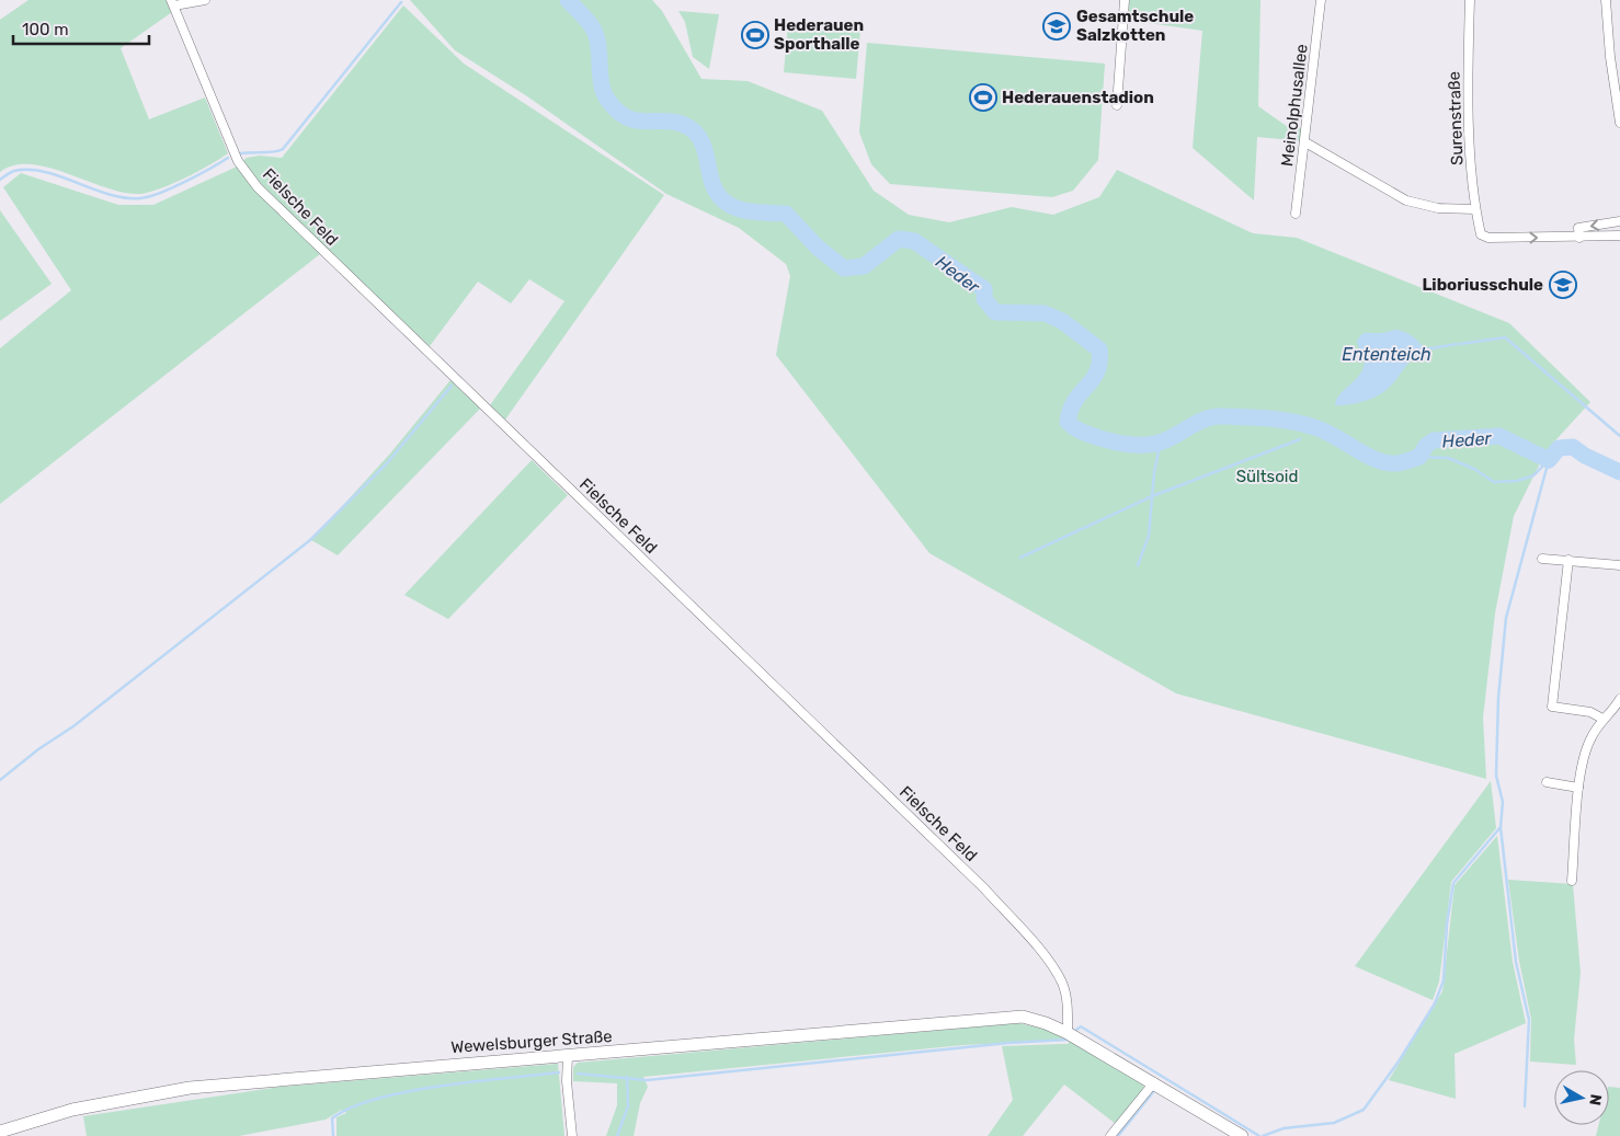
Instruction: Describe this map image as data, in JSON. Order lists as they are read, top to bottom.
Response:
{
  "streets": {
    "main road": ["Wewelsburger Straße"],
    "street": ["Meinolphusallee", "Surenstraße", "Fielsche Feld"]
  },
  "crossings": [
    ["Fielsche Feld", "Wewelsburger Straße"]
  ],
  "water": ["Heder", "Ententeich"],
  "parks": ["Sültsoid"],
  "places": {
    "school or university": ["Gesamtschule Salzkotten", "Liboriusschule"],
    "sports": ["Hederauen Sporthalle", "Hederauenstadion"]
  },
  "scale_bar": "100 m",
  "north": "right"
}
